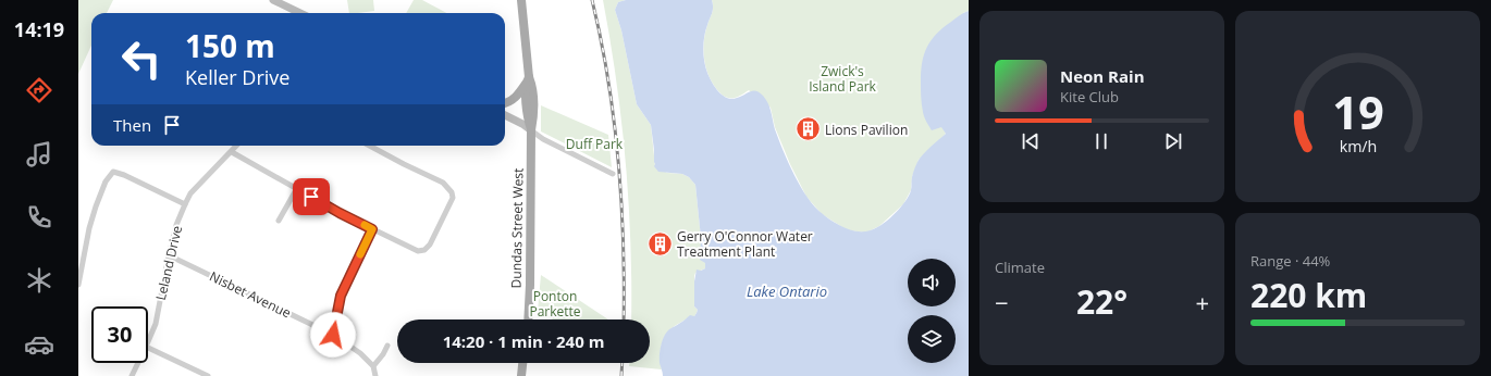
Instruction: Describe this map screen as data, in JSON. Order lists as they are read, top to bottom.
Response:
{
  "streets": {
    "main road": ["Dundas Street West"],
    "street": ["Leland Drive", "Nisbet Avenue"]
  },
  "crossings": [
    ["Leland Drive", "Nisbet Avenue"]
  ],
  "water": ["Lake Ontario"],
  "parks": ["Zwick's Island Park", "Duff Park", "Ponton Parkette"],
  "places": {
    "building": ["Lions Pavilion", "Gerry O'Connor Water Treatment Plant"]
  },
  "page": {
    "tabs": "14:19",
    "turn": ["150 m", "Keller Drive"],
    "song": ["Neon Rain", "Kite Club"],
    "then": "Then",
    "tile": [
      "Climate",
      ["Range · 44%", "220 km"]
    ],
    "heat": ["−", "22°", "+"],
    "limit": "30",
    "trip": "14:20 · 1 min · 240 m",
    "gauge": ["19", "km/h"]
  }
}
